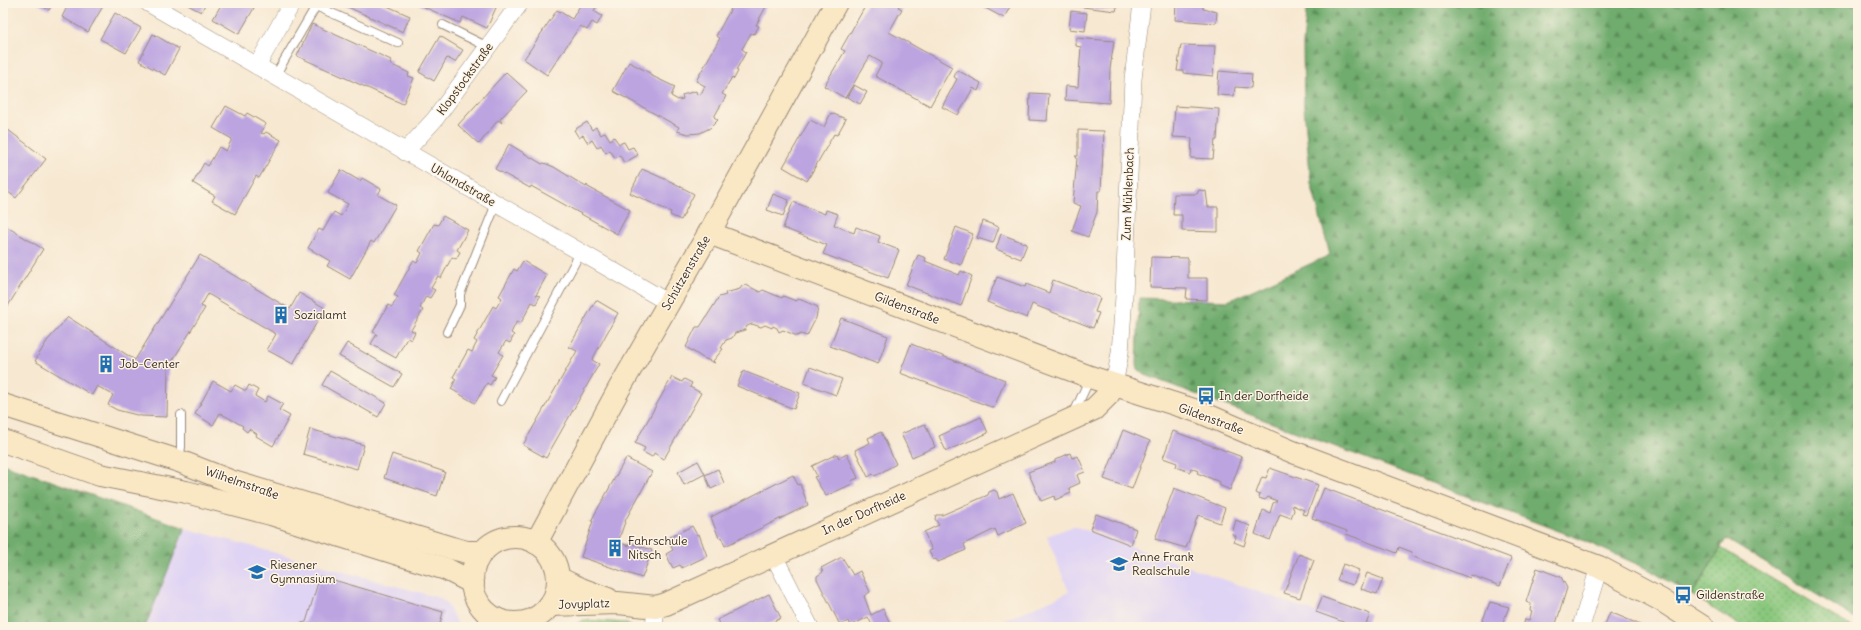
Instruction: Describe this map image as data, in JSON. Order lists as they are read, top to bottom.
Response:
{
  "streets": {
    "main road": [
      "Schützenstraße",
      "Gildenstraße",
      "Wilhelmstraße",
      "In der Dorfheide",
      "Jovyplatz"
    ],
    "street": ["Klopstockstraße", "Uhlandstraße", "Zum Mühlenbach"]
  },
  "crossings": [
    ["Klopstockstraße", "Uhlandstraße"],
    ["Uhlandstraße", "Schützenstraße"],
    ["Zum Mühlenbach", "Gildenstraße"],
    ["Zum Mühlenbach", "In der Dorfheide"],
    ["Schützenstraße", "Gildenstraße"],
    ["Schützenstraße", "Wilhelmstraße"],
    ["Schützenstraße", "Jovyplatz"],
    ["Gildenstraße", "In der Dorfheide"],
    ["Wilhelmstraße", "Jovyplatz"],
    ["In der Dorfheide", "Jovyplatz"]
  ],
  "places": {
    "building": ["Sozialamt", "Job-Center", "Fahrschule Nitsch"],
    "bus stop": ["In der Dorfheide", "Gildenstraße"],
    "school or university": ["Anne Frank Realschule", "Riesener Gymnasium"]
  }
}
